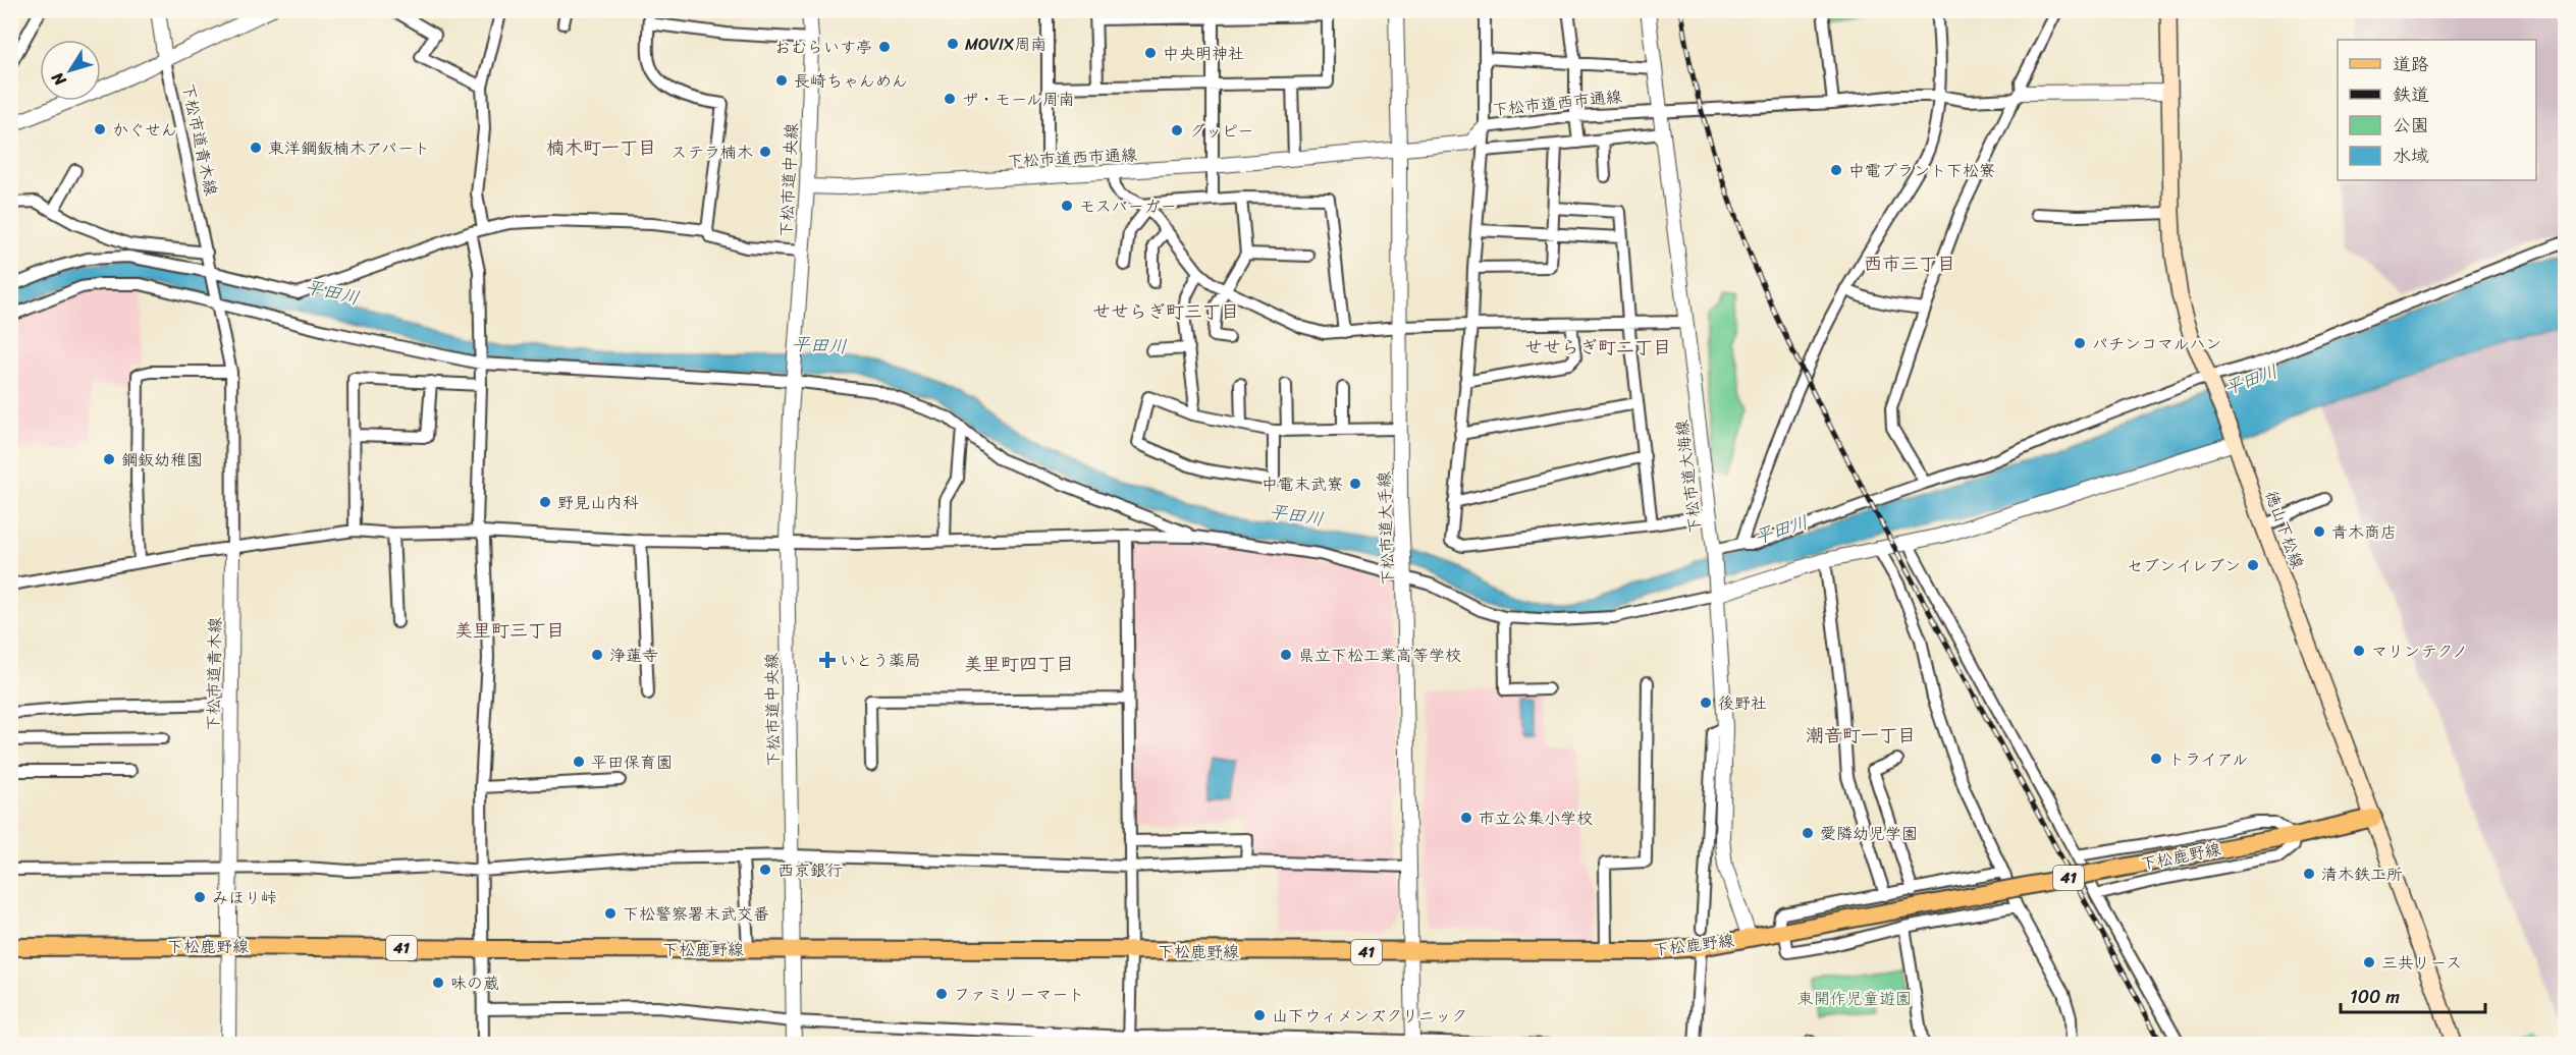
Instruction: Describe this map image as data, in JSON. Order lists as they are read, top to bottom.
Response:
{
  "streets": {
    "main road": ["徳山下松線", "下松鹿野線", "41"],
    "street": [
      "下松市道西市通線",
      "下松市道青木線",
      "下松市道中央線",
      "下松市道大海線",
      "下松市道大手線"
    ]
  },
  "crossings": [
    ["下松市道西市通線", "下松市道中央線"],
    ["下松市道西市通線", "下松市道大海線"],
    ["下松市道西市通線", "下松市道大手線"],
    ["下松市道西市通線", "徳山下松線"],
    ["下松市道青木線", "下松鹿野線"],
    ["下松市道中央線", "下松鹿野線"],
    ["下松市道大海線", "下松鹿野線"],
    ["下松市道大手線", "下松鹿野線"],
    ["徳山下松線", "下松鹿野線"]
  ],
  "districts": [
    "楠木町一丁目",
    "西市三丁目",
    "せせらぎ町三丁目",
    "せせらぎ町二丁目",
    "美里町三丁目",
    "美里町四丁目",
    "潮音町一丁目"
  ],
  "water": ["平田川"],
  "parks": ["東開作児童遊園"],
  "places": {
    "other": [
      "MOVIX周南",
      "おむらいす亭",
      "中央明神社",
      "長崎ちゃんめん",
      "ザ・モール周南",
      "かぐせん",
      "グッピー",
      "東洋鋼鈑楠木アパート",
      "ステラ楠木",
      "中電プラント下松寮",
      "モスバーガー",
      "パチンコマルハン",
      "鋼鈑幼稚園",
      "中電末武寮",
      "野見山内科",
      "青木商店",
      "セブンイレブン",
      "マリンテクノ",
      "浄蓮寺",
      "県立下松工業高等学校",
      "後野社",
      "トライアル",
      "平田保育園",
      "市立公集小学校",
      "愛隣幼児学園",
      "西京銀行",
      "清木鉄工所",
      "みほり峠",
      "下松警察署末武交番",
      "三共リース",
      "味の蔵",
      "ファミリーマート",
      "山下ウィメンズクリニック"
    ],
    "health": ["いとう薬局"]
  },
  "legend": [
    "道路",
    "鉄道",
    "公園",
    "水域"
  ],
  "scale_bar": "100 m",
  "north": "bottom left"
}
